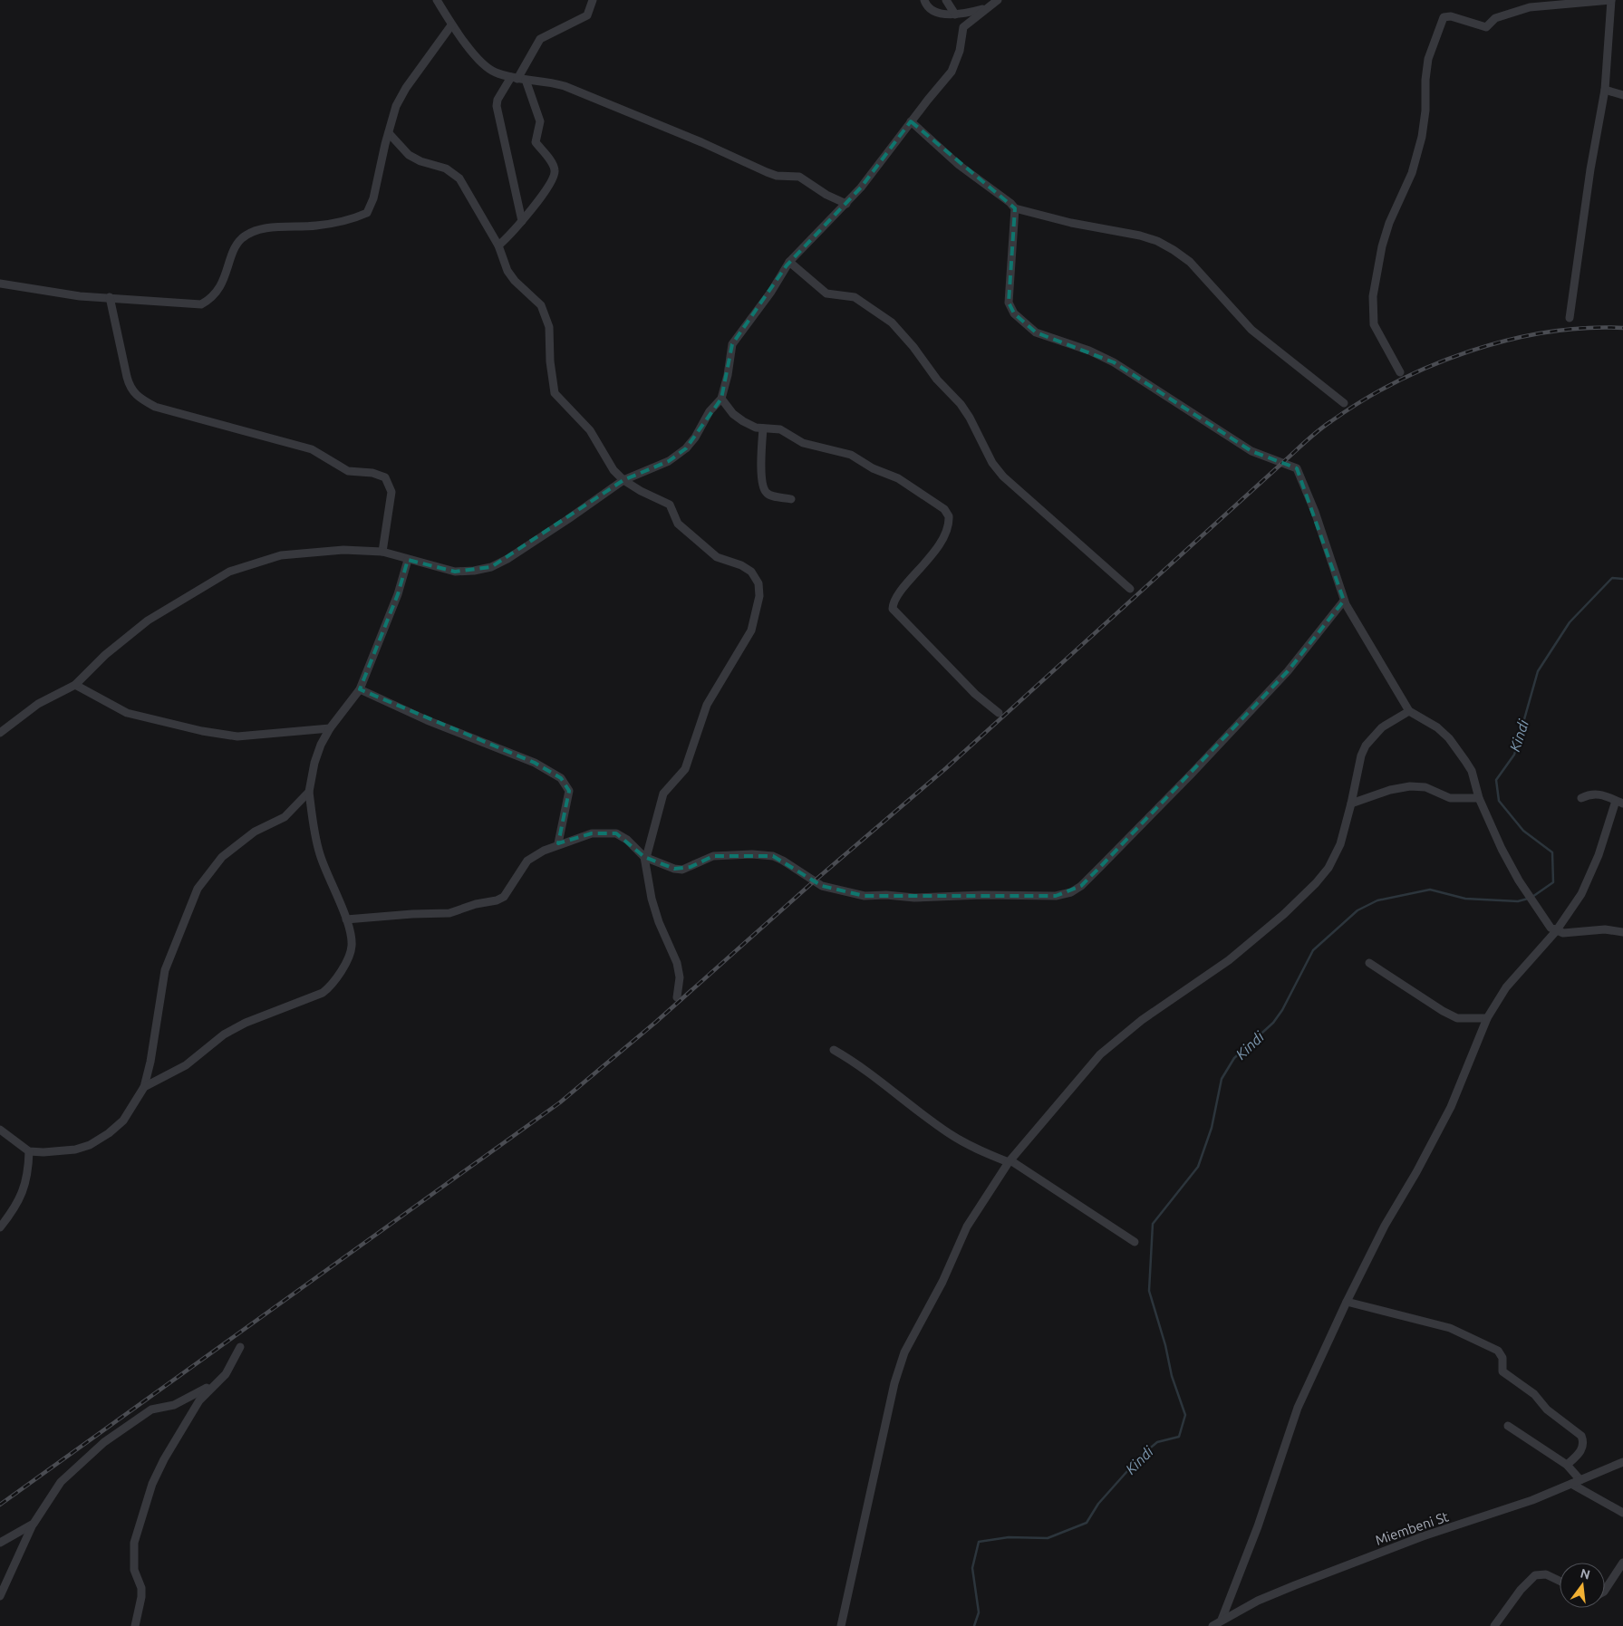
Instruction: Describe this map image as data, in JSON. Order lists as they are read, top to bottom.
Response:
{
  "streets": {
    "street": ["Miembeni St"]
  },
  "water": ["Kindi"],
  "north": "top"
}
